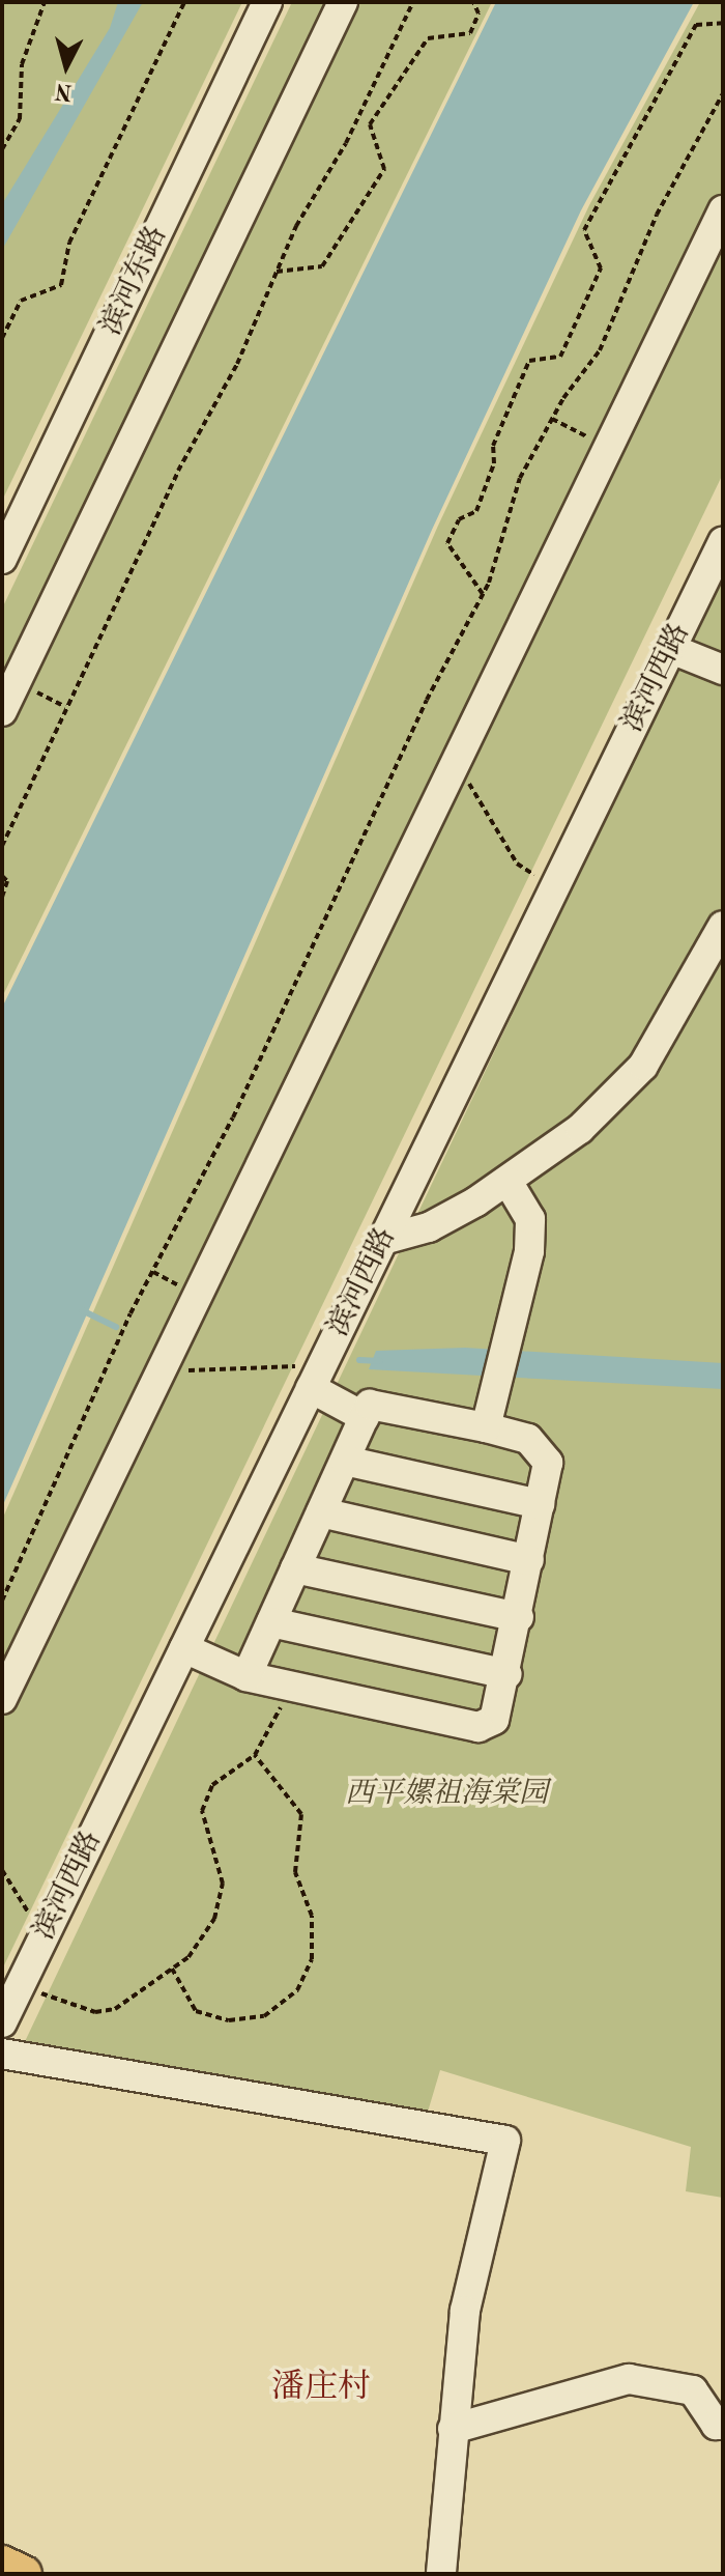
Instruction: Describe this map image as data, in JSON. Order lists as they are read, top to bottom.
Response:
{
  "streets": {
    "street": ["滨河东路", "滨河西路"]
  },
  "districts": ["潘庄村"],
  "parks": ["西平嫘祖海棠园"],
  "north": "bottom"
}
